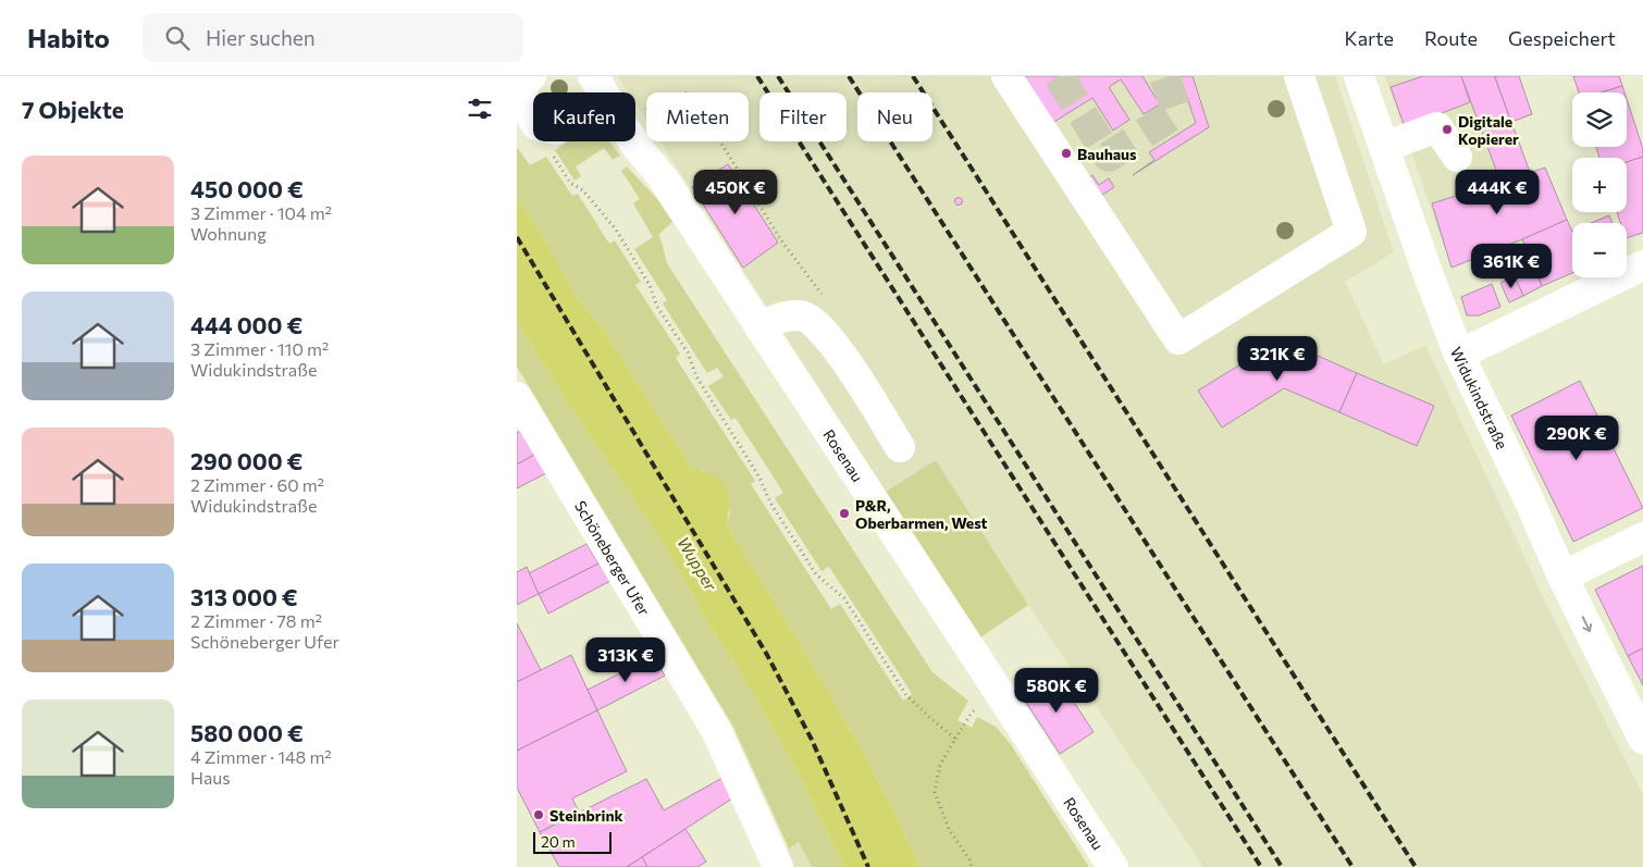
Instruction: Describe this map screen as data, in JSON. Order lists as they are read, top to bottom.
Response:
{
  "streets": {
    "street": ["Widukindstraße", "Rosenau", "Schöneberger Ufer"]
  },
  "water": ["Wupper"],
  "places": [
    "Digitale Kopierer",
    "Bauhaus",
    "P&R, Oberbarmen, West",
    "Steinbrink"
  ],
  "scale_bar": "20 m",
  "page": {
    "header": "Habito",
    "search": "Hier suchen",
    "nav": ["Karte", "Route", "Gespeichert"],
    "heading": "7 Objekte",
    "map_buttons": ["+", "−"],
    "chip": [
      "Kaufen",
      "Mieten",
      "Filter",
      "Neu"
    ],
    "list": [
      {
        "name": "450 000 €",
        "note": "3 Zimmer · 104 m² · Wohnung"
      },
      {
        "name": "444 000 €",
        "note": "3 Zimmer · 110 m² · Widukindstraße"
      },
      {
        "name": "290 000 €",
        "note": "2 Zimmer · 60 m² · Widukindstraße"
      },
      {
        "name": "313 000 €",
        "note": "2 Zimmer · 78 m² · Schöneberger Ufer"
      },
      {
        "name": "580 000 €",
        "note": "4 Zimmer · 148 m² · Haus"
      }
    ],
    "price": [
      "450K €",
      "444K €",
      "361K €",
      "321K €",
      "290K €",
      "313K €",
      "580K €"
    ],
    "scale": "20 m"
  }
}
